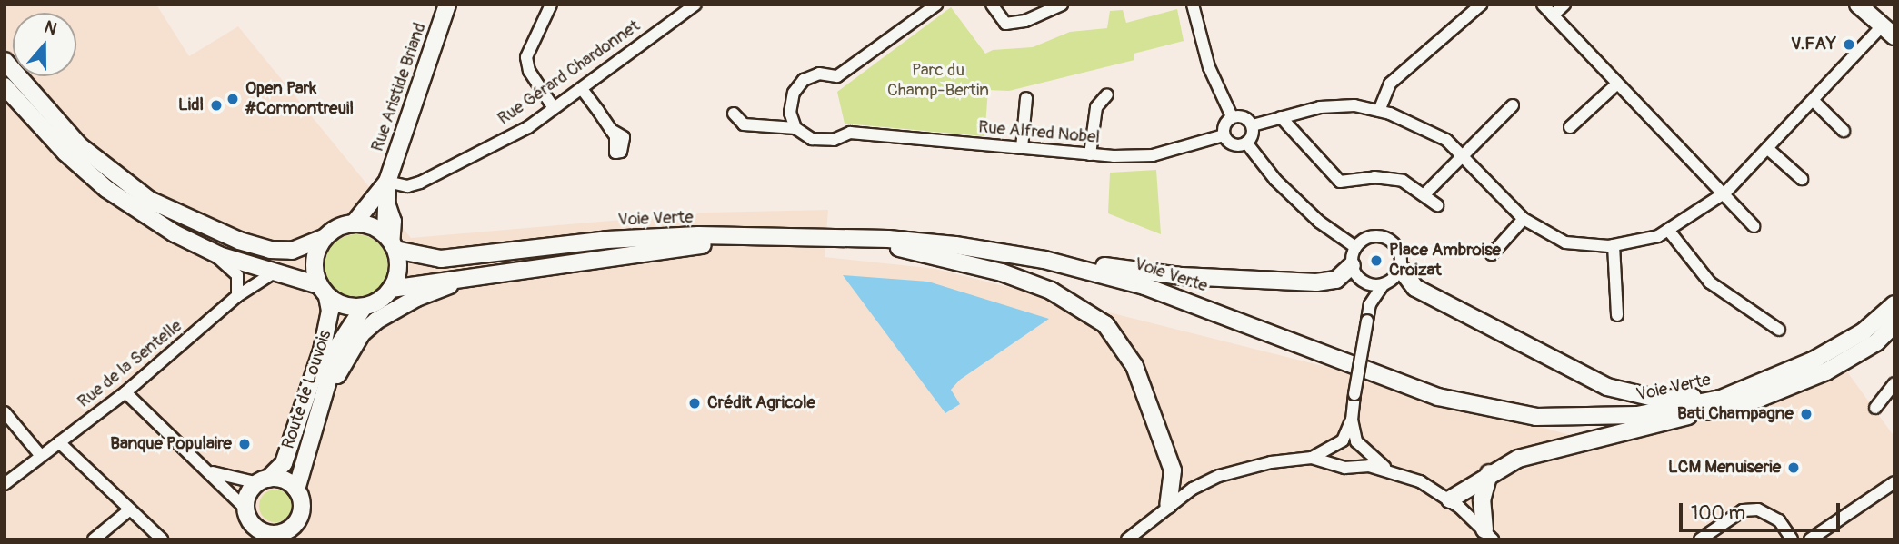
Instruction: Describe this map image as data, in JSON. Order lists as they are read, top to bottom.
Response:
{
  "streets": {
    "main road": ["Rue Aristide Briand", "Voie Verte", "Route de Louvois"],
    "street": ["Rue Gérard Chardonnet", "Rue Alfred Nobel", "Rue de la Sentelle"]
  },
  "crossings": [
    ["Rue Gérard Chardonnet", "Rue Aristide Briand"],
    ["Rue Aristide Briand", "Voie Verte"],
    ["Rue Aristide Briand", "Route de Louvois"],
    ["Voie Verte", "Route de Louvois"]
  ],
  "parks": ["Parc du Champ-Bertin"],
  "places": [
    "V.FAY",
    "Open Park #Cormontreuil",
    "Lidl",
    "Place Ambroise Croizat",
    "Crédit Agricole",
    "Bati Champagne",
    "Banque Populaire",
    "LCM Menuiserie"
  ],
  "scale_bar": "100 m",
  "north": "top"
}
